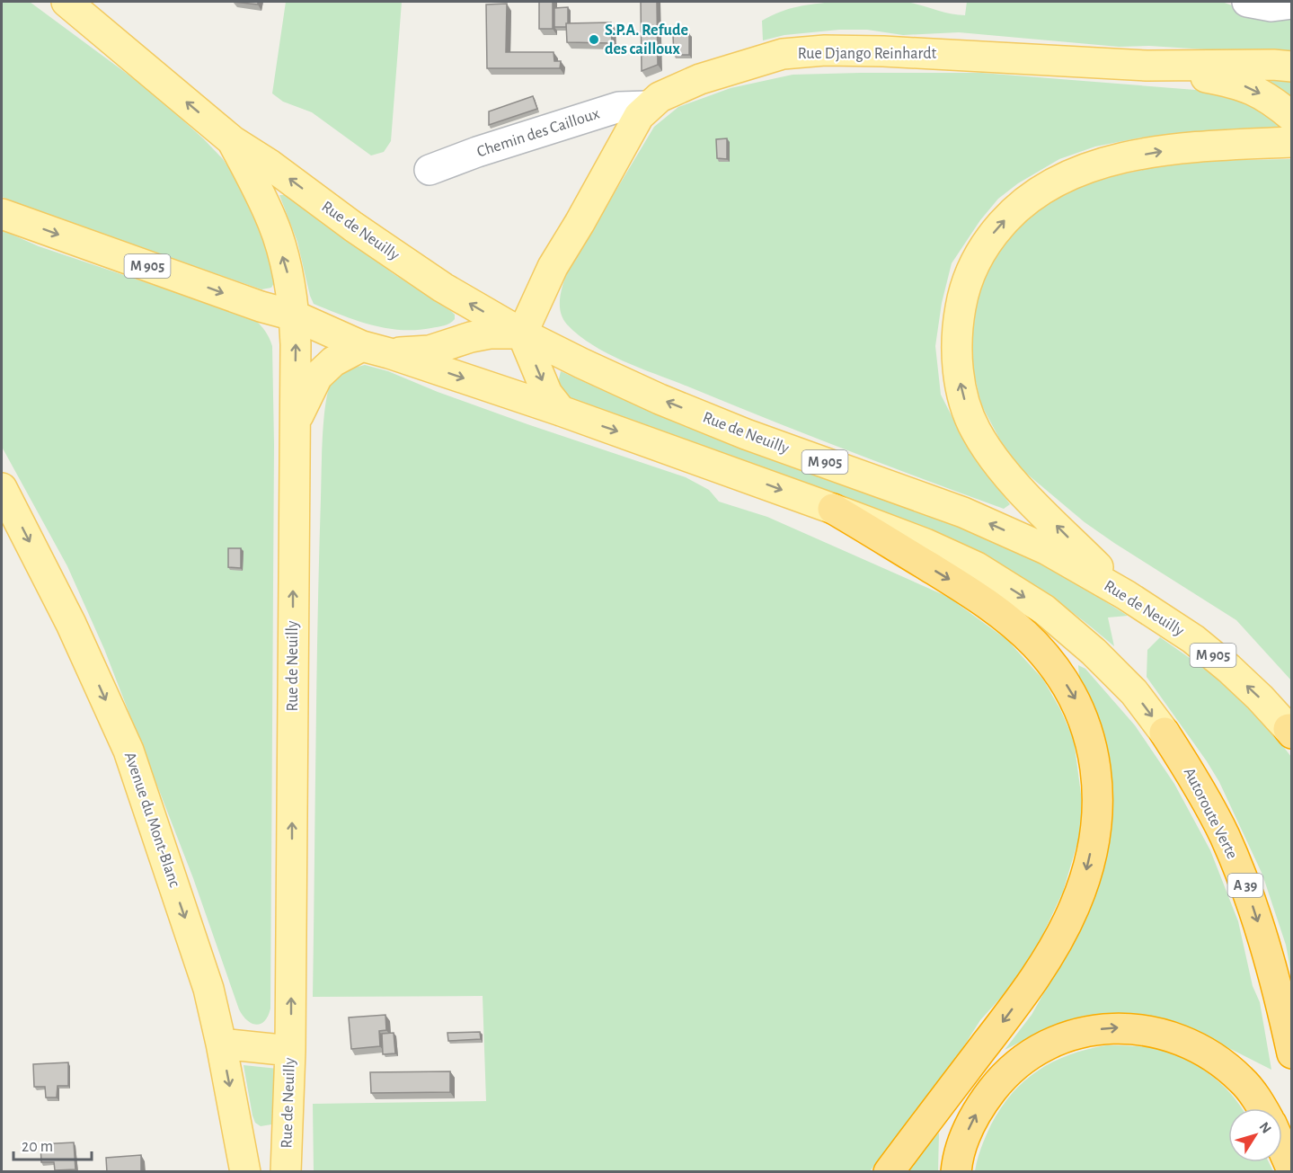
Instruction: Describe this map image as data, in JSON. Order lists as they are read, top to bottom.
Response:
{
  "streets": {
    "highway": ["Autoroute Verte", "A 39"],
    "main road": [
      "Rue Django Reinhardt",
      "Rue de Neuilly",
      "M 905",
      "Avenue du Mont-Blanc"
    ],
    "lane": ["Chemin des Cailloux"]
  },
  "crossings": [
    ["Rue Django Reinhardt", "Chemin des Cailloux"],
    ["Rue Django Reinhardt", "Rue de Neuilly"],
    ["Rue de Neuilly", "M 905"],
    ["M 905", "Autoroute Verte"]
  ],
  "one_way": ["Rue de Neuilly", "Autoroute Verte", "Avenue du Mont-Blanc"],
  "places": ["S.P.A. Refude des cailloux"],
  "scale_bar": "20 m",
  "north": "top right"
}
